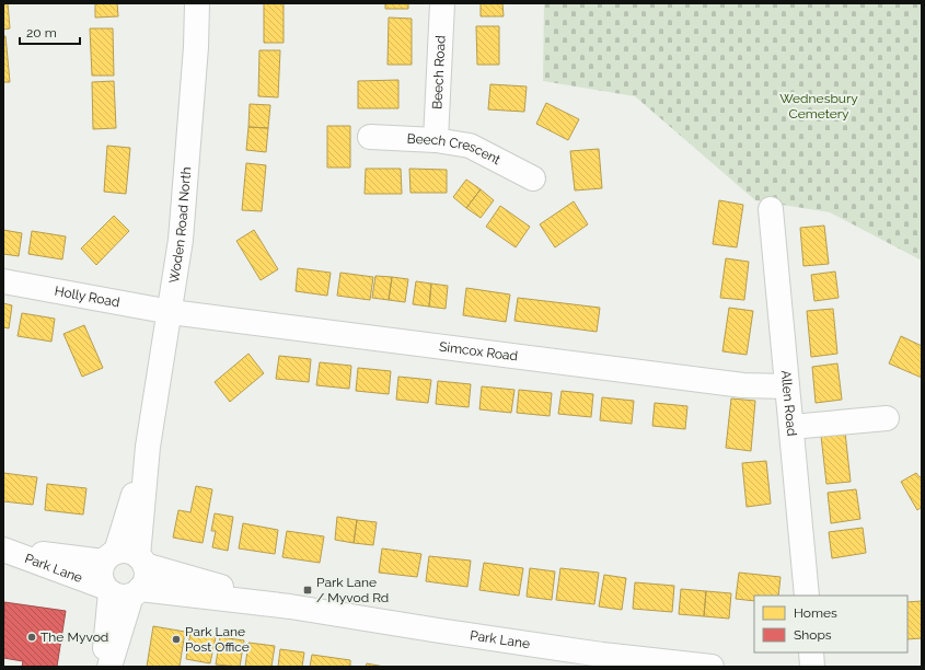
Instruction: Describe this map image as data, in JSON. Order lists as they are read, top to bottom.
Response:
{
  "streets": {
    "street": [
      "Beech Road",
      "Beech Crescent",
      "Woden Road North",
      "Holly Road",
      "Simcox Road",
      "Allen Road",
      "Park Lane"
    ]
  },
  "crossings": [
    ["Beech Road", "Beech Crescent"],
    ["Woden Road North", "Holly Road"],
    ["Woden Road North", "Simcox Road"],
    ["Woden Road North", "Park Lane"],
    ["Holly Road", "Simcox Road"],
    ["Simcox Road", "Allen Road"]
  ],
  "parks": ["Wednesbury Cemetery"],
  "places": {
    "transit": ["Park Lane / Myvod Rd"],
    "other": ["The Myvod", "Park Lane Post Office"]
  },
  "legend": ["Homes", "Shops"],
  "scale_bar": "20 m"
}
